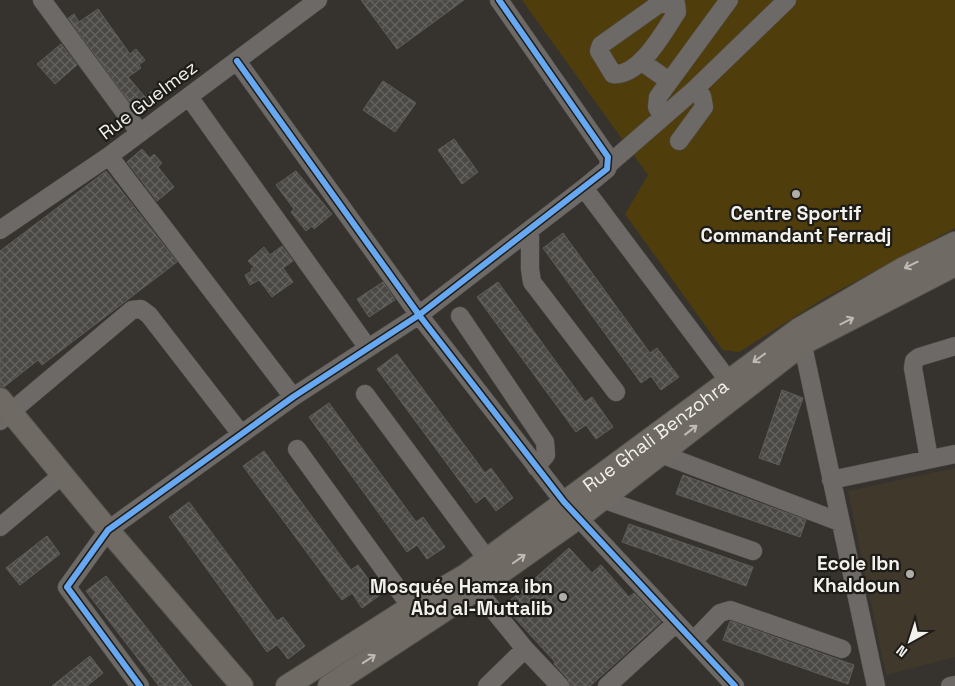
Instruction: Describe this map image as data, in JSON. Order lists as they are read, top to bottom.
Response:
{
  "streets": {
    "main road": ["Rue Ghali Benzohra"],
    "street": ["Rue Guelmez"]
  },
  "places": ["Centre Sportif Commandant Ferradj", "Ecole Ibn Khaldoun", "Mosquée Hamza ibn Abd al-Muttalib"],
  "north": "bottom left"
}
